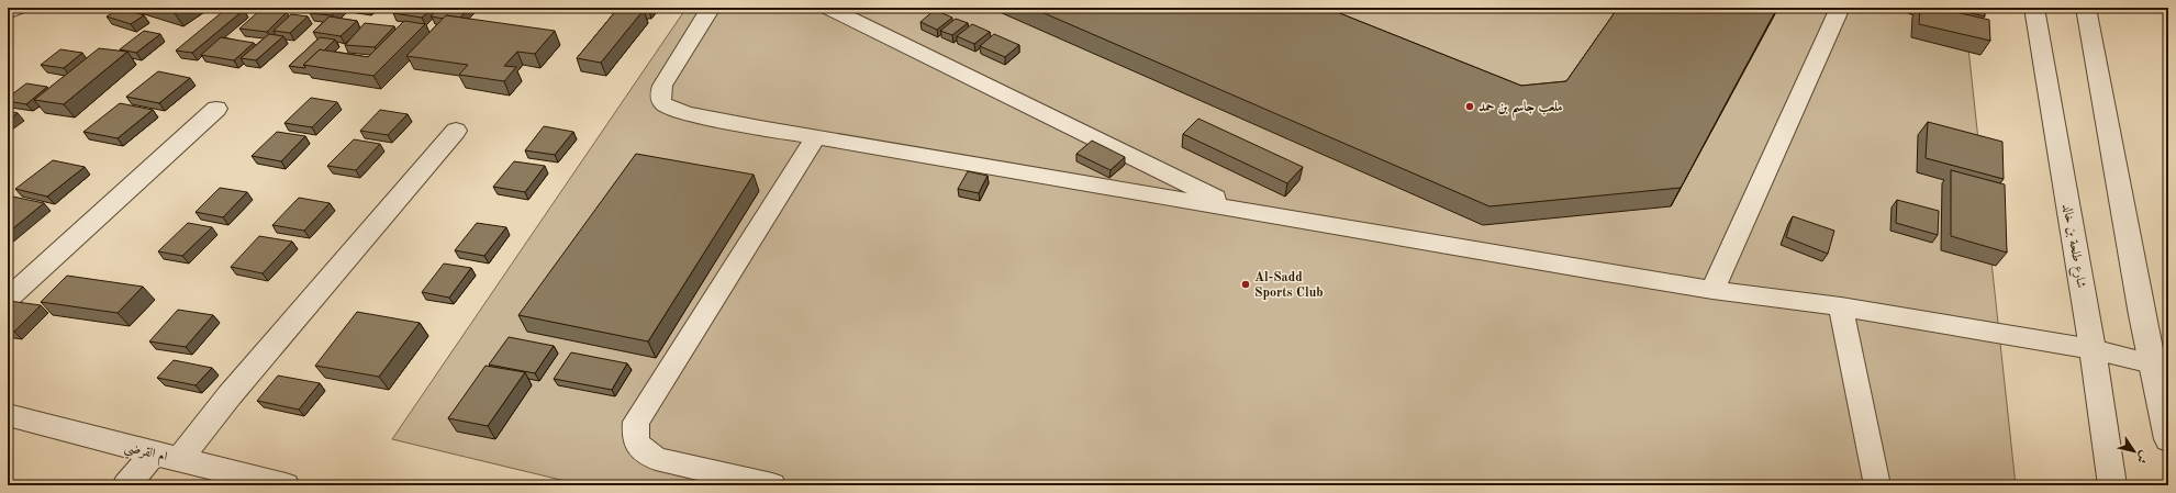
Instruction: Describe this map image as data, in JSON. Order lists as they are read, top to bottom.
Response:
{
  "streets": {
    "street": ["شارع طلحة بن خالد", "ام القرضي"]
  },
  "places": ["ملعب جاسم بن حمد", "Al-Sadd Sports Club"],
  "north": "bottom right"
}
